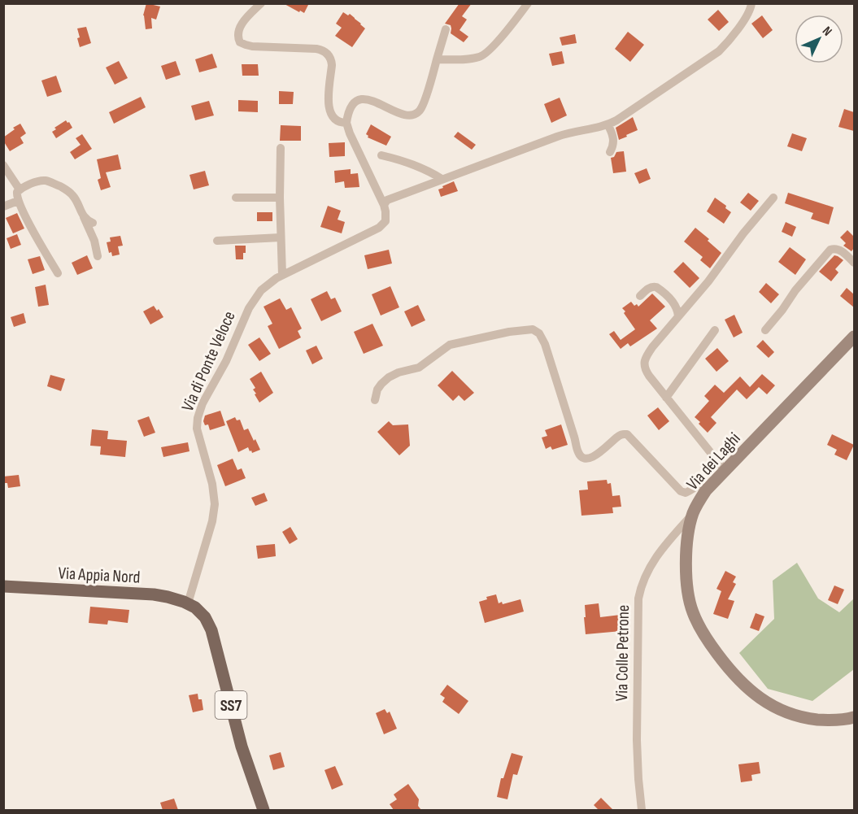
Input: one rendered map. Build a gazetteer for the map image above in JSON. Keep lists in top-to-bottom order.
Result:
{
  "streets": {
    "main road": ["Via dei Laghi", "Via Appia Nord", "SS7"],
    "street": ["Via di Ponte Veloce", "Via Colle Petrone"]
  },
  "crossings": [
    ["Via di Ponte Veloce", "Via Appia Nord"],
    ["Via di Ponte Veloce", "SS7"],
    ["Via dei Laghi", "Via Colle Petrone"],
    ["Via Appia Nord", "SS7"]
  ],
  "north": "top right"
}
